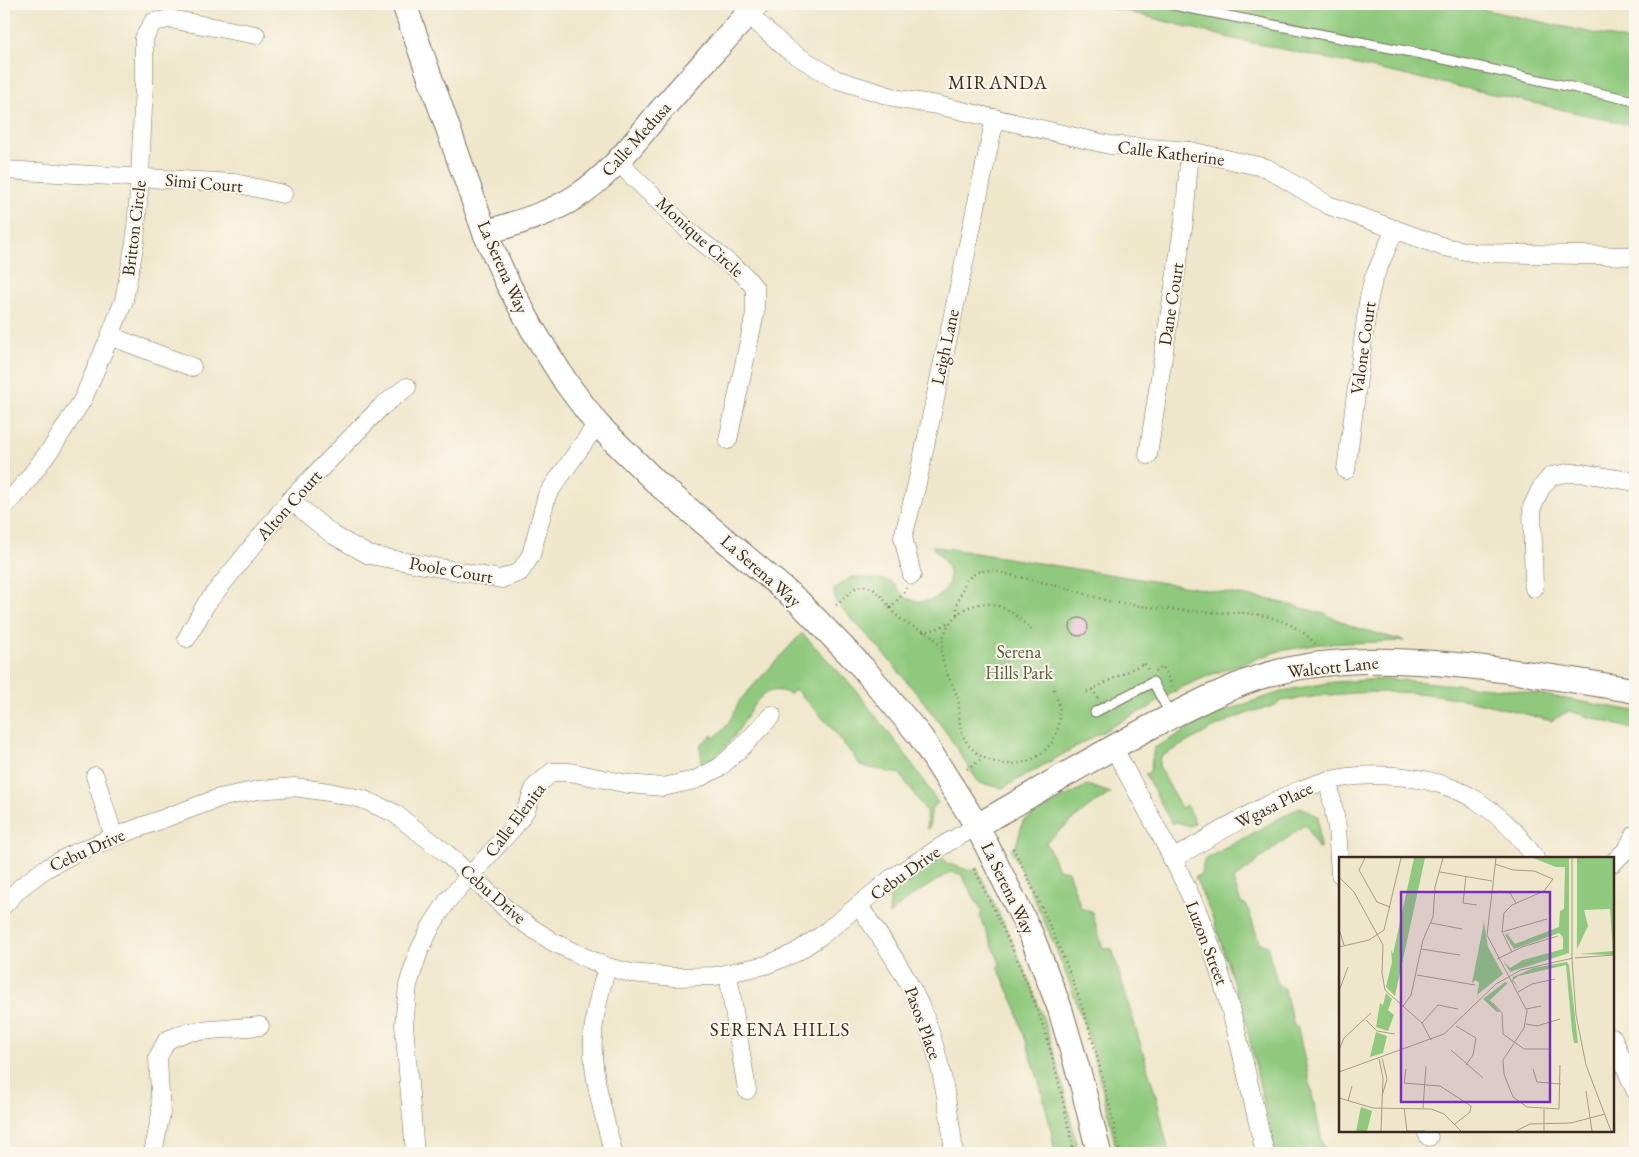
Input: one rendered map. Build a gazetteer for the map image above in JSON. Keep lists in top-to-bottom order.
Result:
{
  "streets": {
    "main road": ["Calle Medusa", "La Serena Way", "Walcott Lane"],
    "street": [
      "Calle Katherine",
      "Simi Court",
      "Britton Circle",
      "Monique Circle",
      "Dane Court",
      "Leigh Lane",
      "Valone Court",
      "Alton Court",
      "Poole Court",
      "Wgasa Place",
      "Calle Elenita",
      "Cebu Drive",
      "Luzon Street",
      "Pasos Place"
    ]
  },
  "crossings": [
    ["Calle Medusa", "Calle Katherine"],
    ["Calle Medusa", "Monique Circle"],
    ["Calle Medusa", "La Serena Way"],
    ["Calle Katherine", "Dane Court"],
    ["Calle Katherine", "Leigh Lane"],
    ["Calle Katherine", "Valone Court"],
    ["Simi Court", "Britton Circle"],
    ["La Serena Way", "Poole Court"],
    ["La Serena Way", "Walcott Lane"],
    ["La Serena Way", "Cebu Drive"],
    ["Alton Court", "Poole Court"],
    ["Walcott Lane", "Cebu Drive"],
    ["Walcott Lane", "Luzon Street"],
    ["Wgasa Place", "Luzon Street"],
    ["Calle Elenita", "Cebu Drive"],
    ["Cebu Drive", "Pasos Place"]
  ],
  "districts": ["MIRANDA", "SERENA HILLS"],
  "parks": ["Serena Hills Park"]
}
